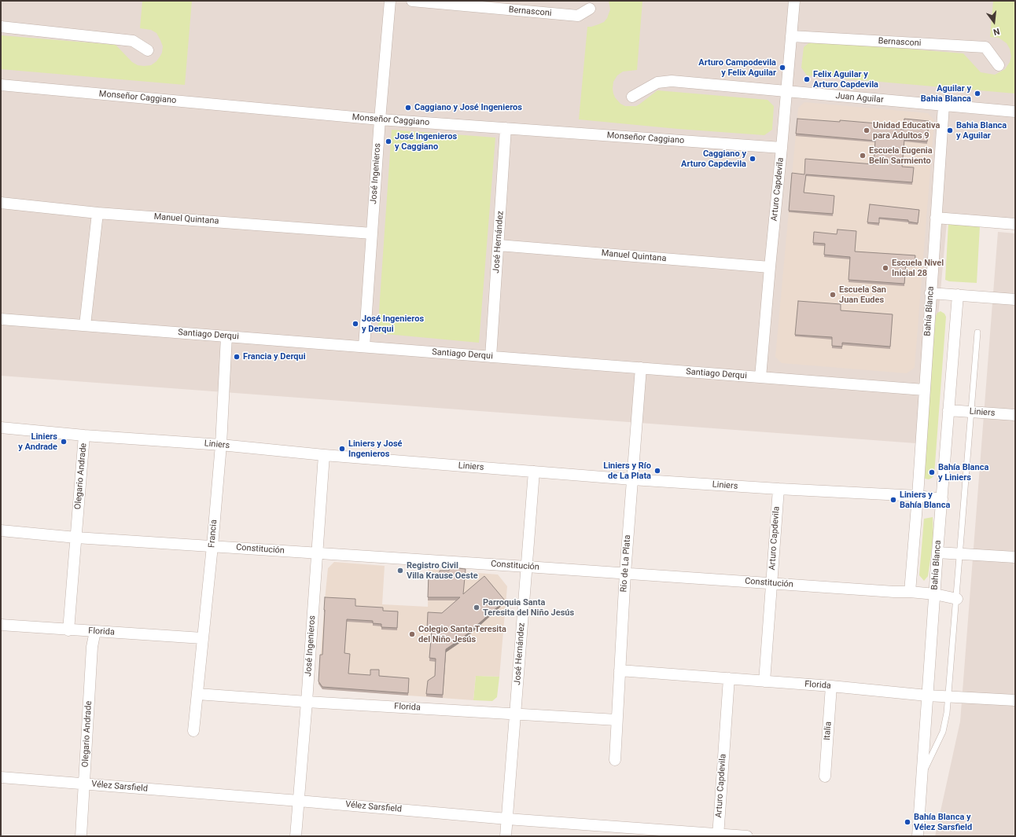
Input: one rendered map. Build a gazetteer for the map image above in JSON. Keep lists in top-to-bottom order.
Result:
{
  "streets": {
    "street": [
      "Bernasconi",
      "Monseñor Caggiano",
      "Juan Aguilar",
      "José Ingenieros",
      "Arturo Capdevila",
      "Manuel Quintana",
      "José Hernández",
      "Bahía Blanca",
      "Santiago Derqui",
      "Liniers",
      "Olegario Andrade",
      "Francia",
      "Constitución",
      "Río de La Plata",
      "Florida",
      "Italia",
      "Vélez Sarsfield"
    ]
  },
  "crossings": [
    ["Bernasconi", "Arturo Capdevila"],
    ["Monseñor Caggiano", "José Ingenieros"],
    ["Monseñor Caggiano", "Arturo Capdevila"],
    ["Monseñor Caggiano", "José Hernández"],
    ["Juan Aguilar", "Arturo Capdevila"],
    ["Juan Aguilar", "Bahía Blanca"],
    ["José Ingenieros", "Manuel Quintana"],
    ["José Ingenieros", "Santiago Derqui"],
    ["José Ingenieros", "Liniers"],
    ["José Ingenieros", "Constitución"],
    ["José Ingenieros", "Florida"],
    ["José Ingenieros", "Vélez Sarsfield"],
    ["Arturo Capdevila", "Manuel Quintana"],
    ["Arturo Capdevila", "Santiago Derqui"],
    ["Arturo Capdevila", "Liniers"],
    ["Arturo Capdevila", "Constitución"],
    ["Arturo Capdevila", "Florida"],
    ["Arturo Capdevila", "Vélez Sarsfield"],
    ["Manuel Quintana", "José Hernández"],
    ["José Hernández", "Santiago Derqui"],
    ["José Hernández", "Liniers"],
    ["José Hernández", "Constitución"],
    ["José Hernández", "Florida"],
    ["José Hernández", "Vélez Sarsfield"],
    ["Bahía Blanca", "Santiago Derqui"],
    ["Bahía Blanca", "Liniers"],
    ["Bahía Blanca", "Constitución"],
    ["Bahía Blanca", "Florida"],
    ["Santiago Derqui", "Francia"],
    ["Santiago Derqui", "Río de La Plata"],
    ["Liniers", "Olegario Andrade"],
    ["Liniers", "Francia"],
    ["Liniers", "Río de La Plata"],
    ["Olegario Andrade", "Constitución"],
    ["Olegario Andrade", "Florida"],
    ["Olegario Andrade", "Vélez Sarsfield"],
    ["Francia", "Constitución"],
    ["Francia", "Florida"],
    ["Constitución", "Río de La Plata"],
    ["Río de La Plata", "Florida"],
    ["Florida", "Italia"]
  ],
  "places": [
    "Arturo Campodevila y Felix Aguilar",
    "Felix Aguilar y Arturo Capdevila",
    "Aguilar y Bahia Blanca",
    "Caggiano y José Ingenieros",
    "Unidad Educativa para Adultos 9",
    "Bahia Blanca y Aguilar",
    "José Ingenieros y Caggiano",
    "Escuela Eugenia Belín Sarmiento",
    "Caggiano y Arturo Capdevila",
    "Escuela Nivel Inicial 28",
    "Escuela San Juan Eudes",
    "José Ingenieros y Derqui",
    "Francia y Derqui",
    "Liniers y Andrade",
    "Liniers y José Ingenieros",
    "Liniers y Río de La Plata",
    "Bahía Blanca y Liniers",
    "Liniers y Bahía Blanca",
    "Registro Civil Villa Krause Oeste",
    "Parroquia Santa Teresita del Niño Jesús",
    "Colegio Santa Teresita del Niño Jesús",
    "Bahía Blanca y Vélez Sarsfield"
  ],
  "north": "bottom"
}
